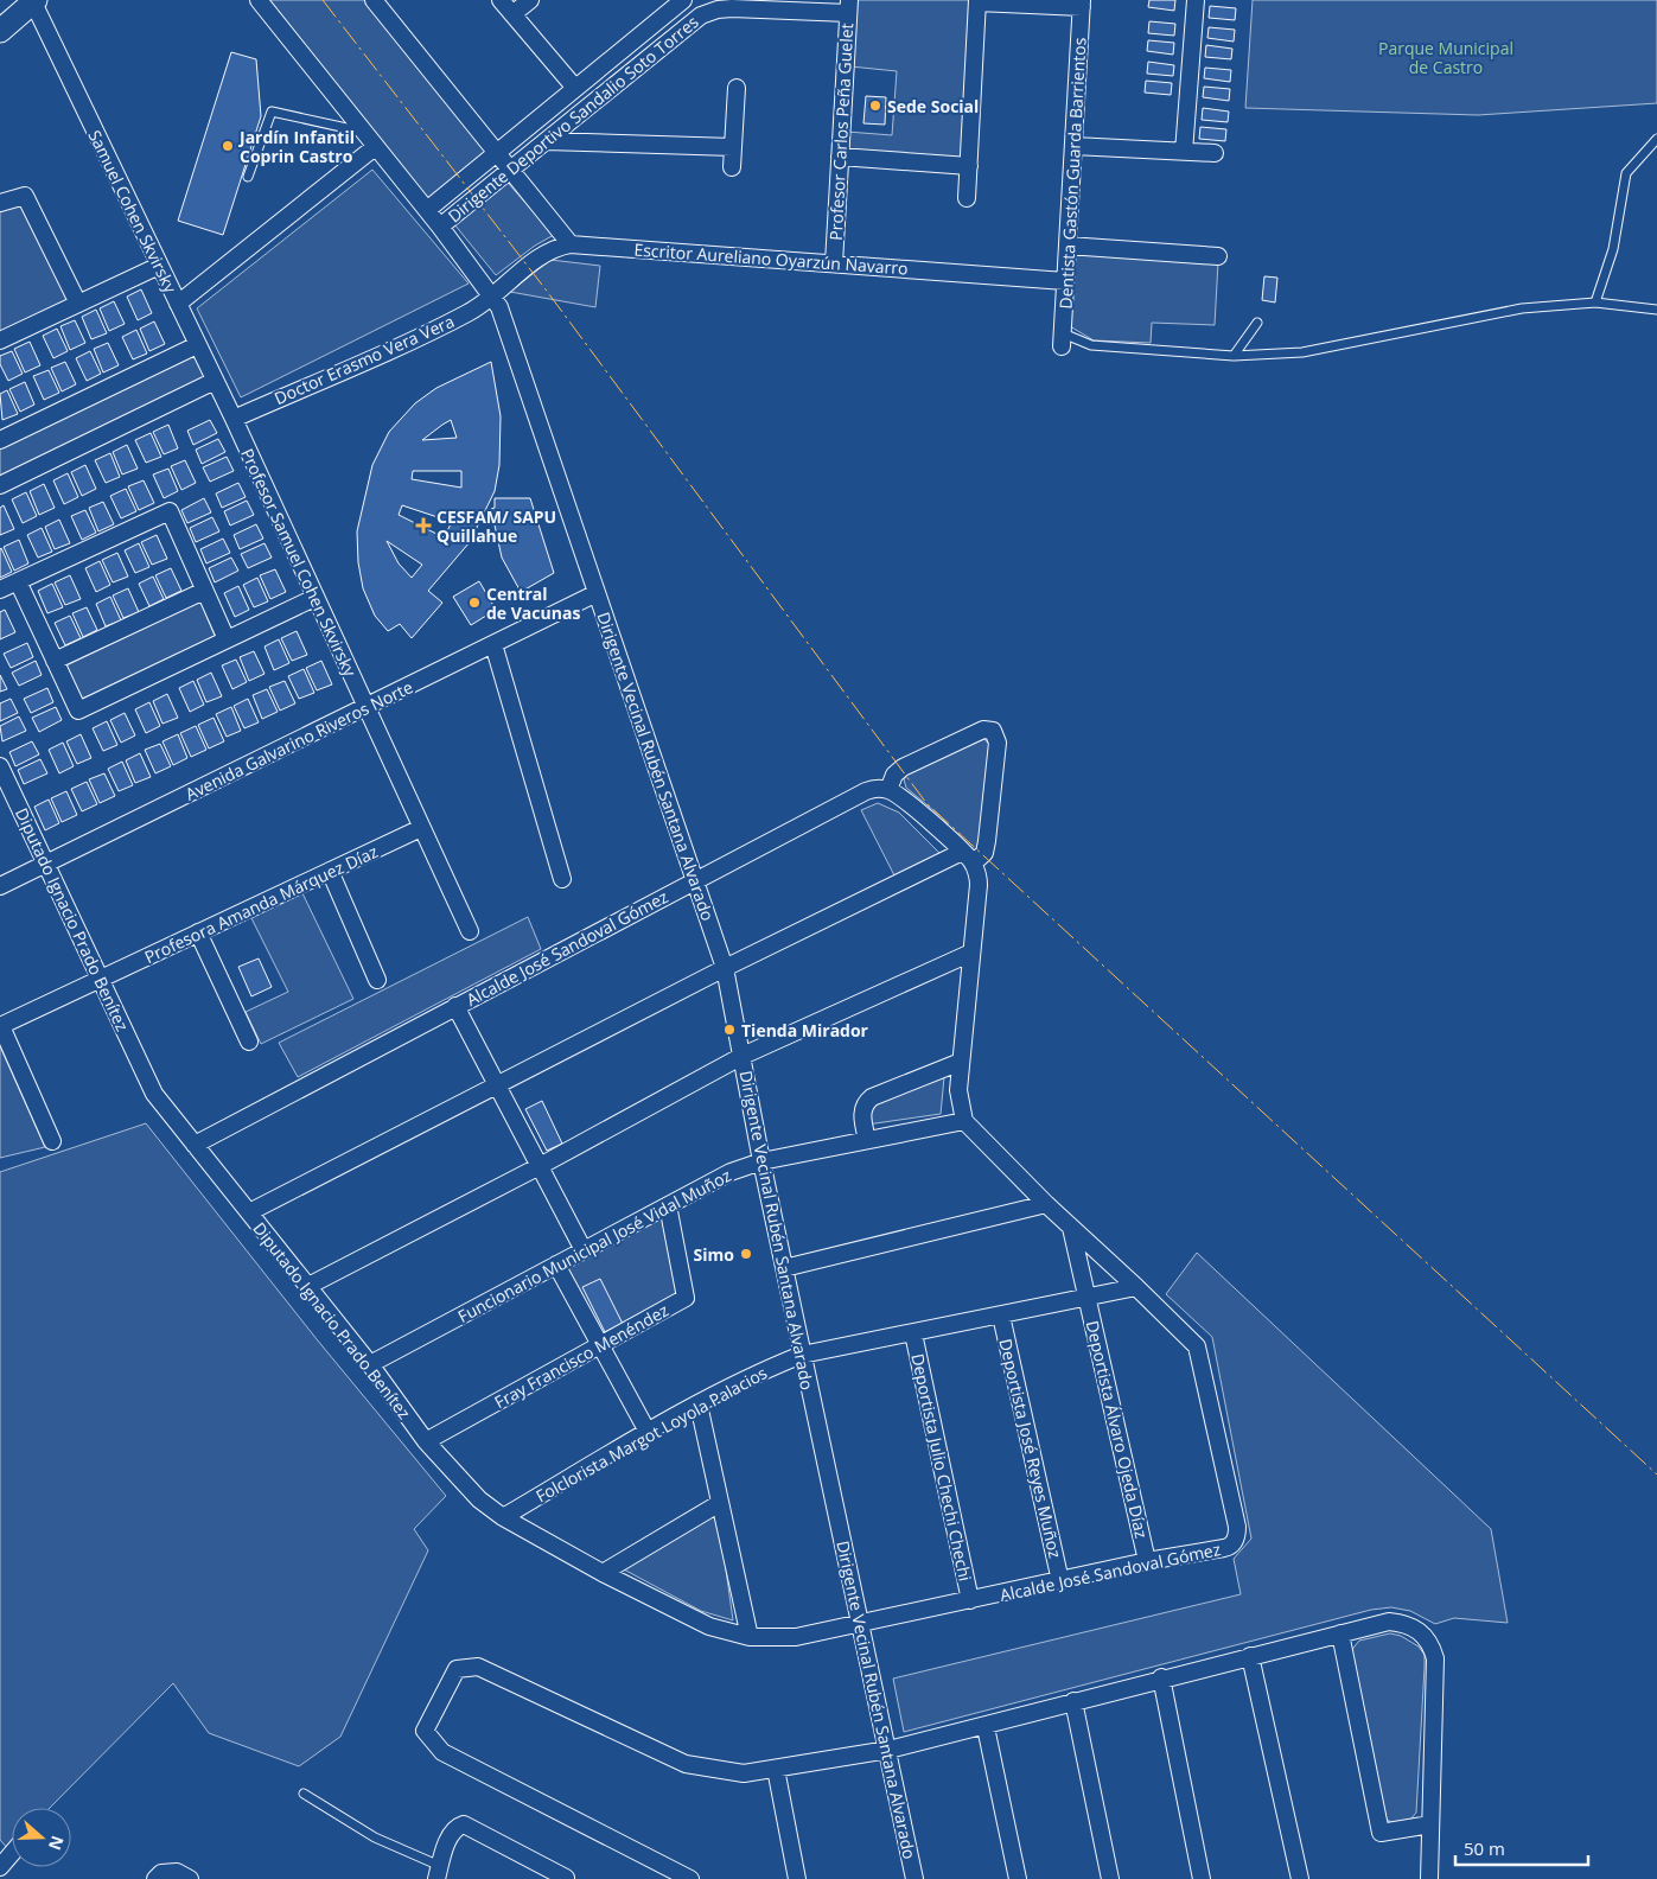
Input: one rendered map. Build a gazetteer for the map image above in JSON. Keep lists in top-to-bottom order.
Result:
{
  "streets": {
    "street": [
      "Dirigente Deportivo Sandalio Soto Torres",
      "Profesor Carlos Peña Guelet",
      "Dentista Gastón Guarda Barrientos",
      "Samuel Cohen Skvirsky",
      "Escritor Aureliano Oyarzún Navarro",
      "Doctor Erasmo Vera Vera",
      "Profesor Samuel Cohen Skvirsky",
      "Avenida Galvarino Riveros Norte",
      "Dirigente Vecinal Rubén Santana Alvarado",
      "Profesora Amanda Márquez Díaz",
      "Diputado Ignacio Prado Benítez",
      "Alcalde José Sandoval Gómez",
      "Funcionario Municipal José Vidal Muñoz",
      "Fray Francisco Menéndez",
      "Deportista Álvaro Ojeda Díaz",
      "Folclorista Margot Loyola Palacios",
      "Deportista José Reyes Muñoz",
      "Deportista Julio Chechi Chechi"
    ]
  },
  "crossings": [
    ["Dirigente Deportivo Sandalio Soto Torres", "Profesor Carlos Peña Guelet"],
    ["Dirigente Deportivo Sandalio Soto Torres", "Dirigente Vecinal Rubén Santana Alvarado"],
    ["Profesor Carlos Peña Guelet", "Escritor Aureliano Oyarzún Navarro"],
    ["Dentista Gastón Guarda Barrientos", "Escritor Aureliano Oyarzún Navarro"],
    ["Samuel Cohen Skvirsky", "Doctor Erasmo Vera Vera"],
    ["Samuel Cohen Skvirsky", "Profesor Samuel Cohen Skvirsky"],
    ["Escritor Aureliano Oyarzún Navarro", "Doctor Erasmo Vera Vera"],
    ["Escritor Aureliano Oyarzún Navarro", "Dirigente Vecinal Rubén Santana Alvarado"],
    ["Doctor Erasmo Vera Vera", "Profesor Samuel Cohen Skvirsky"],
    ["Doctor Erasmo Vera Vera", "Dirigente Vecinal Rubén Santana Alvarado"],
    ["Profesor Samuel Cohen Skvirsky", "Avenida Galvarino Riveros Norte"],
    ["Profesor Samuel Cohen Skvirsky", "Profesora Amanda Márquez Díaz"],
    ["Avenida Galvarino Riveros Norte", "Dirigente Vecinal Rubén Santana Alvarado"],
    ["Avenida Galvarino Riveros Norte", "Diputado Ignacio Prado Benítez"],
    ["Dirigente Vecinal Rubén Santana Alvarado", "Diputado Ignacio Prado Benítez"],
    ["Dirigente Vecinal Rubén Santana Alvarado", "Alcalde José Sandoval Gómez"],
    ["Dirigente Vecinal Rubén Santana Alvarado", "Funcionario Municipal José Vidal Muñoz"],
    ["Dirigente Vecinal Rubén Santana Alvarado", "Folclorista Margot Loyola Palacios"],
    ["Profesora Amanda Márquez Díaz", "Diputado Ignacio Prado Benítez"],
    ["Diputado Ignacio Prado Benítez", "Alcalde José Sandoval Gómez"],
    ["Diputado Ignacio Prado Benítez", "Funcionario Municipal José Vidal Muñoz"],
    ["Diputado Ignacio Prado Benítez", "Fray Francisco Menéndez"],
    ["Diputado Ignacio Prado Benítez", "Folclorista Margot Loyola Palacios"],
    ["Alcalde José Sandoval Gómez", "Funcionario Municipal José Vidal Muñoz"],
    ["Alcalde José Sandoval Gómez", "Deportista Álvaro Ojeda Díaz"],
    ["Alcalde José Sandoval Gómez", "Folclorista Margot Loyola Palacios"],
    ["Alcalde José Sandoval Gómez", "Deportista José Reyes Muñoz"],
    ["Alcalde José Sandoval Gómez", "Deportista Julio Chechi Chechi"],
    ["Funcionario Municipal José Vidal Muñoz", "Fray Francisco Menéndez"],
    ["Deportista Álvaro Ojeda Díaz", "Folclorista Margot Loyola Palacios"],
    ["Folclorista Margot Loyola Palacios", "Deportista José Reyes Muñoz"],
    ["Folclorista Margot Loyola Palacios", "Deportista Julio Chechi Chechi"]
  ],
  "parks": ["Parque Municipal de Castro"],
  "places": {
    "other": [
      "Sede Social",
      "Jardín Infantil Coprin Castro",
      "Central de Vacunas",
      "Tienda Mirador",
      "Simo"
    ],
    "health": ["CESFAM/ SAPU Quillahue"]
  },
  "scale_bar": "50 m",
  "north": "right"
}
